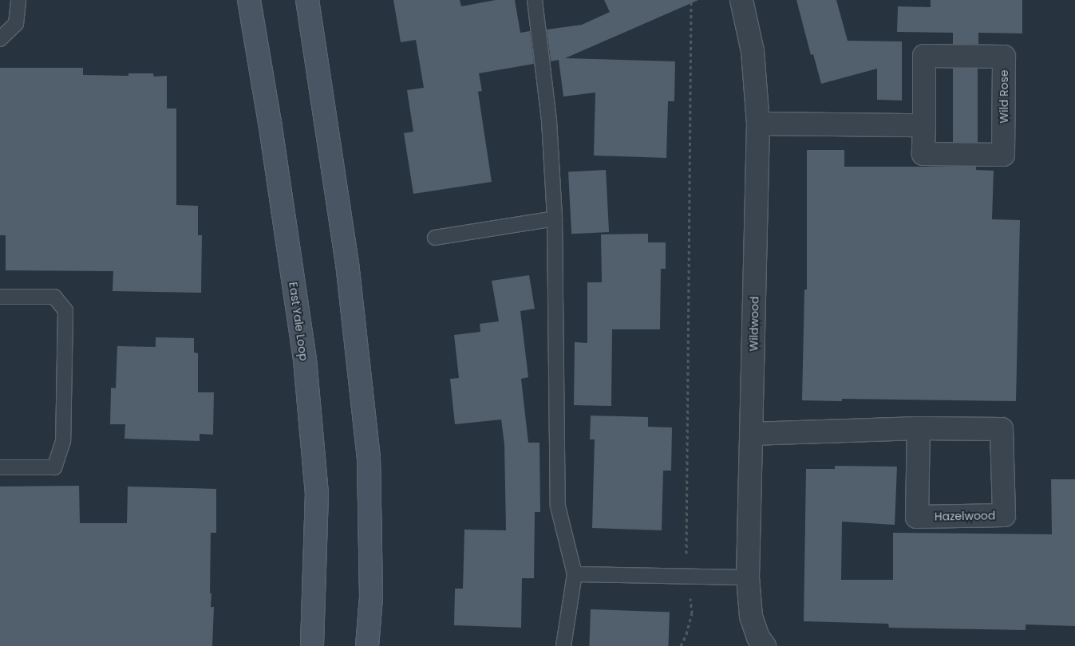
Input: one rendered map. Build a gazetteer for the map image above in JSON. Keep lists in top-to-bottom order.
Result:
{
  "streets": {
    "main road": ["East Yale Loop"],
    "street": ["Wild Rose", "Wildwood", "Hazelwood"]
  },
  "crossings": [
    ["Wildwood", "Hazelwood"]
  ]
}
